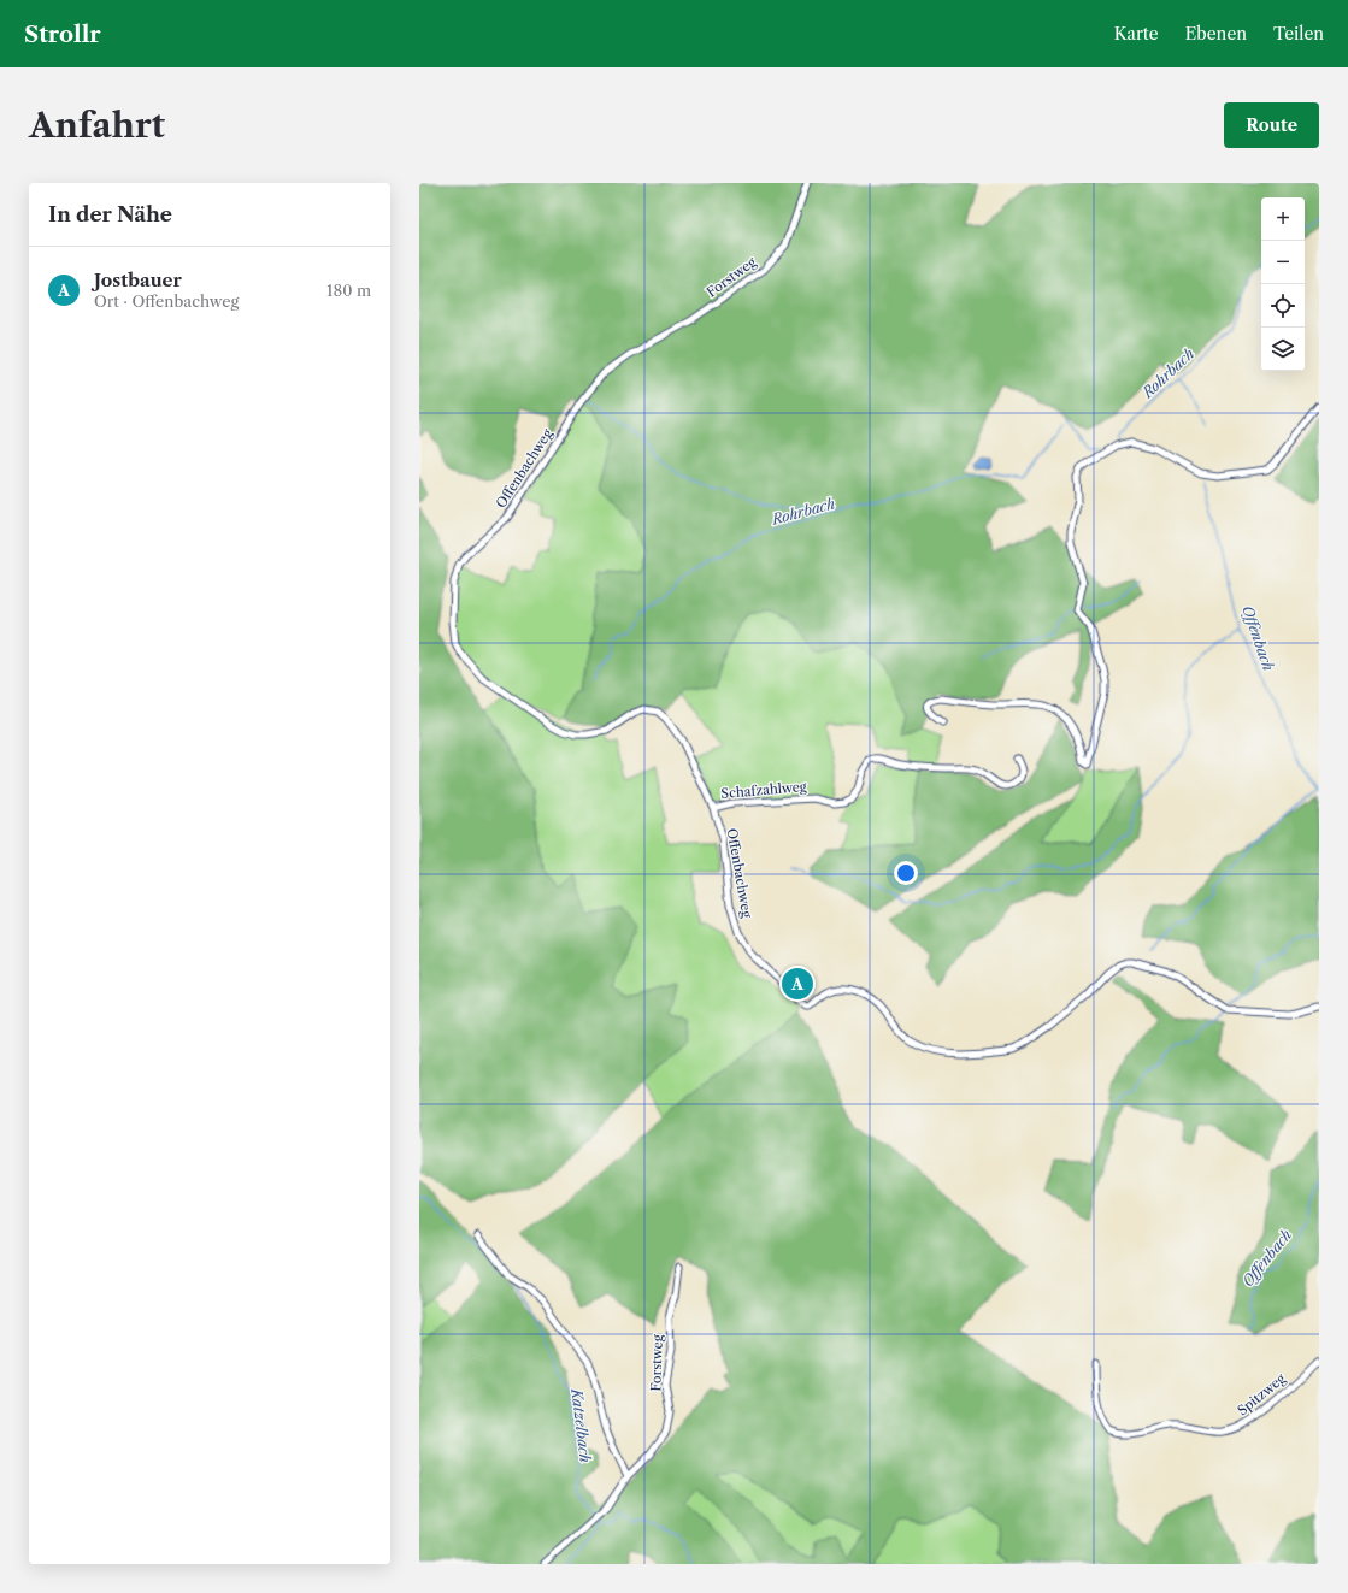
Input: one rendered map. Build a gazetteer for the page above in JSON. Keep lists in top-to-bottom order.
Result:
{
  "streets": {
    "street": [
      "Forstweg",
      "Offenbachweg",
      "Schafzahlweg",
      "Spitzweg"
    ]
  },
  "crossings": [
    ["Forstweg", "Offenbachweg"],
    ["Offenbachweg", "Schafzahlweg"]
  ],
  "water": ["Rohrbach", "Offenbach", "Katzelbach"],
  "page": {
    "header": "Strollr",
    "nav": ["Karte", "Ebenen", "Teilen"],
    "buttons": "Route",
    "title": "Anfahrt",
    "heading": "In der Nähe",
    "map_buttons": ["+", "−"],
    "list": [
      {
        "mark": "A",
        "name": "Jostbauer",
        "note": "Ort · Offenbachweg",
        "value": "180 m"
      }
    ],
    "pins": "A"
  }
}
